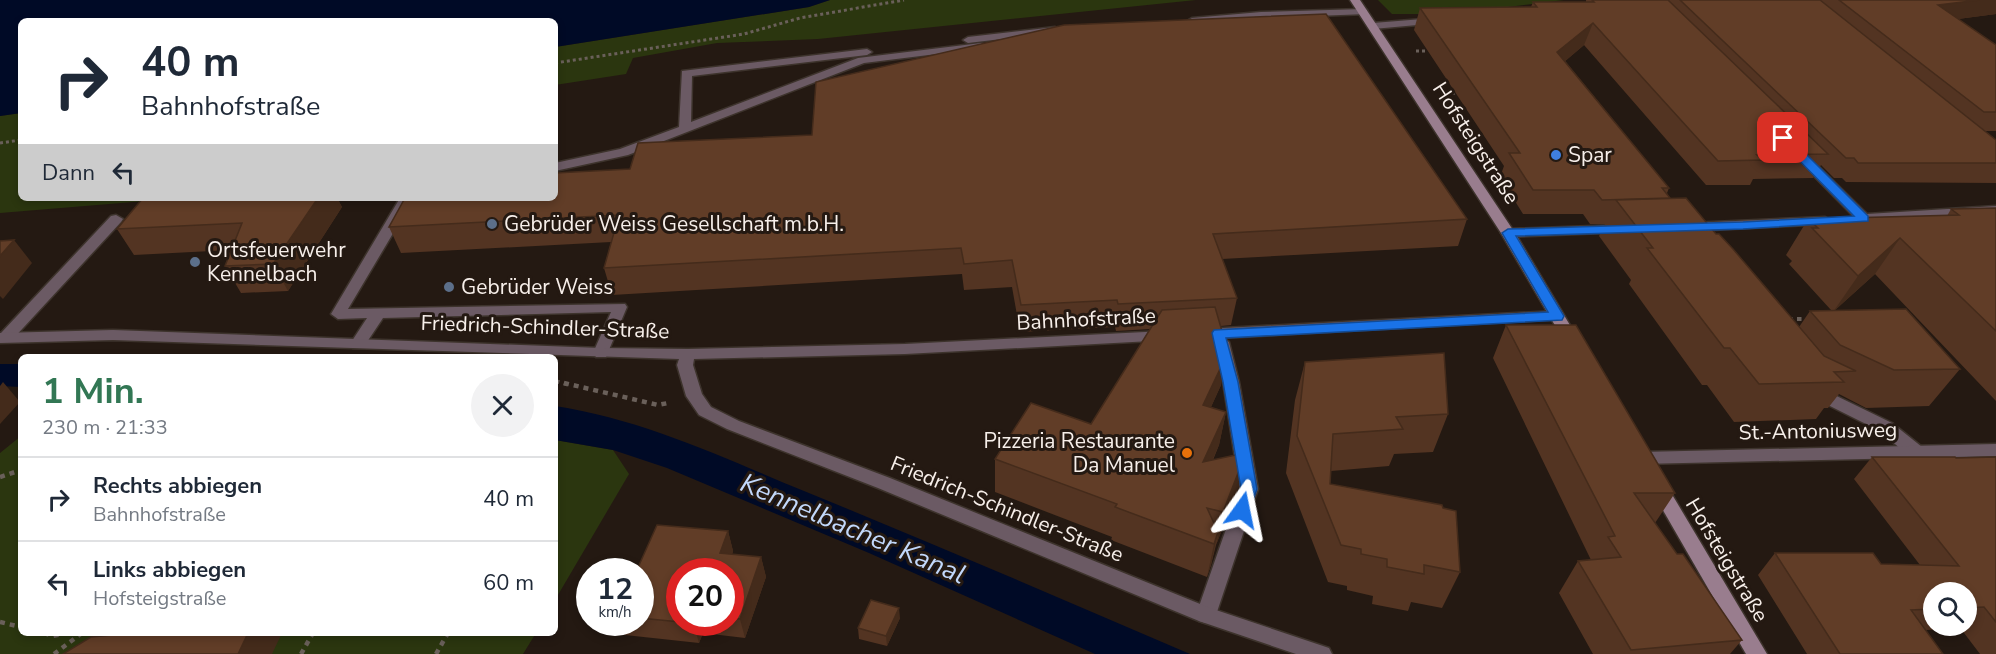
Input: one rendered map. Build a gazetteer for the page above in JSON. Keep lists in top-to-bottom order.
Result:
{
  "streets": {
    "main road": ["Hofsteigstraße"],
    "street": ["Bahnhofstraße", "Friedrich-Schindler-Straße", "St.-Antoniusweg"]
  },
  "crossings": [
    ["Hofsteigstraße", "Bahnhofstraße"],
    ["Hofsteigstraße", "St.-Antoniusweg"],
    ["Bahnhofstraße", "Friedrich-Schindler-Straße"]
  ],
  "water": ["Kennelbacher Kanal"],
  "places": [
    "Spar",
    "Gebrüder Weiss Gesellschaft m.b.H.",
    "Ortsfeuerwehr Kennelbach",
    "Gebrüder Weiss",
    "Pizzeria Restaurante Da Manuel"
  ],
  "page": {
    "turn": ["40 m", "Bahnhofstraße"],
    "then": "Dann",
    "heading": ["1 Min.", "230 m · 21:33"],
    "list": [
      {
        "name": "Rechts abbiegen",
        "note": "Bahnhofstraße",
        "value": "40 m"
      },
      {
        "name": "Links abbiegen",
        "note": "Hofsteigstraße",
        "value": "60 m"
      }
    ],
    "speed": "12 km/h",
    "limit": "20"
  }
}
